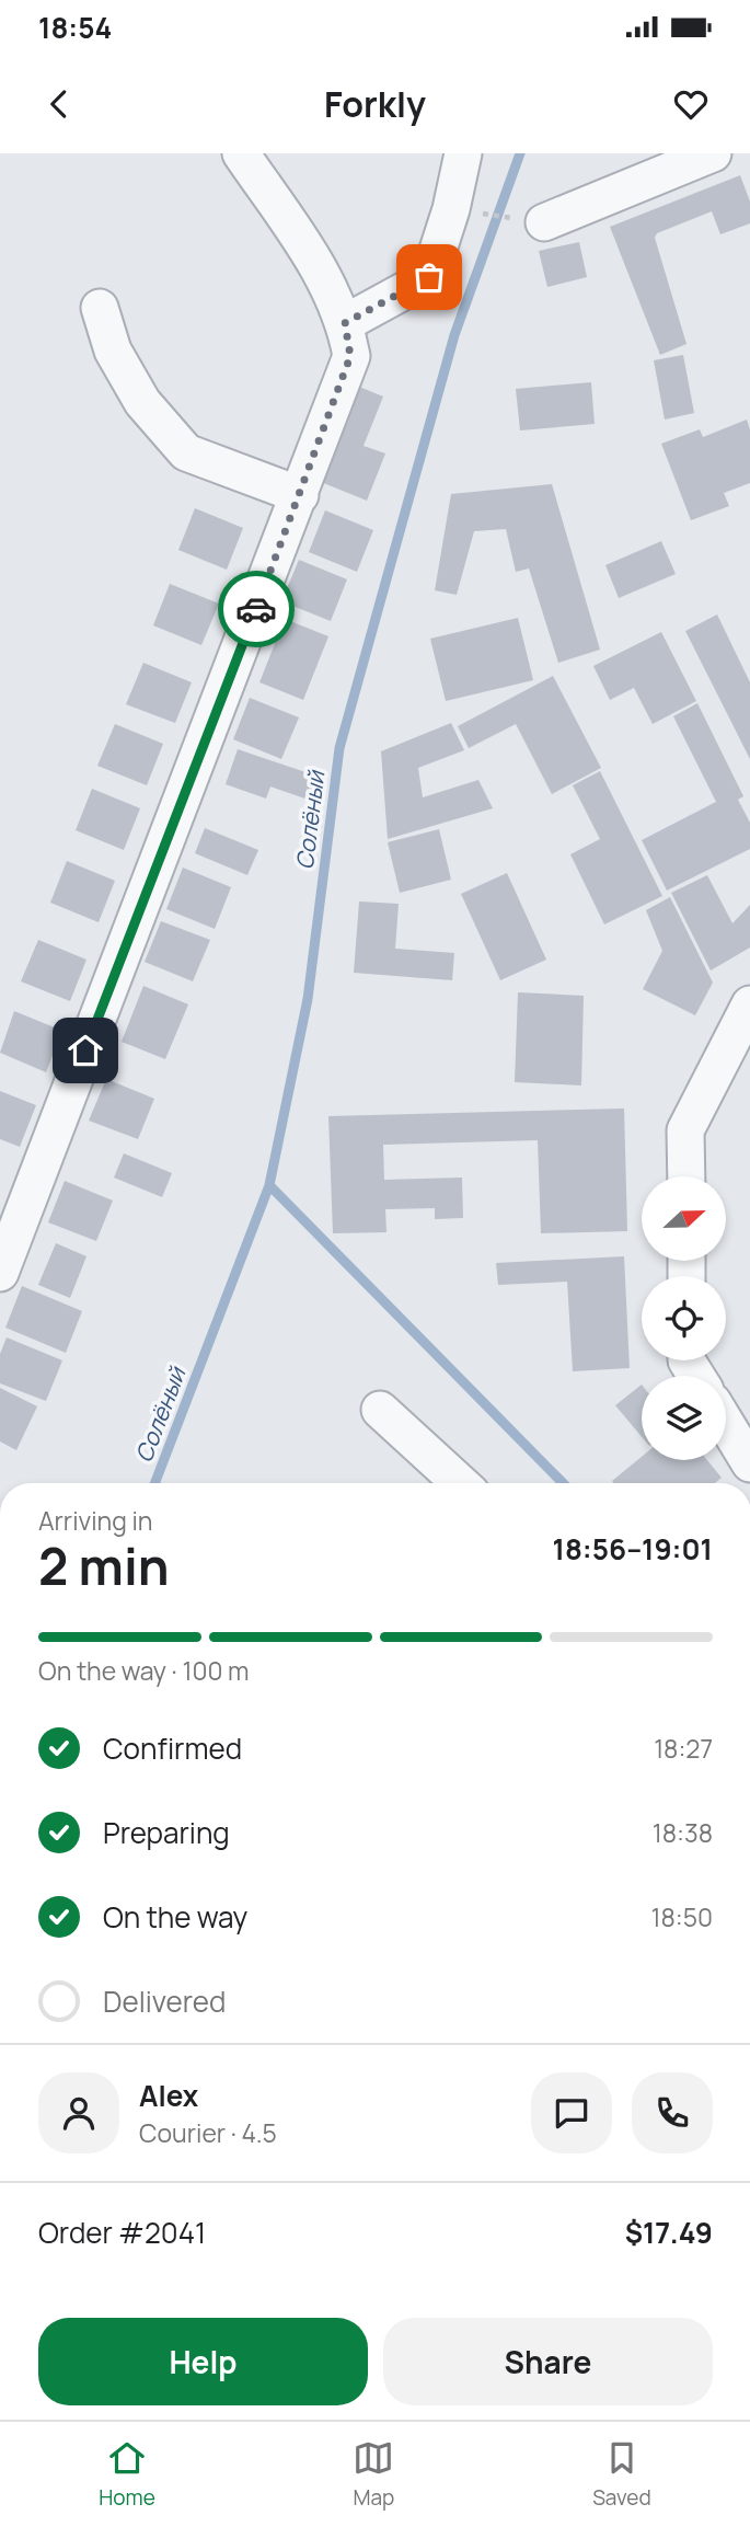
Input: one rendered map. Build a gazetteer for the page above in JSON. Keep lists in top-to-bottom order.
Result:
{
  "water": ["Солёный"],
  "north": "right",
  "page": {
    "status": "18:54",
    "header": "Forkly",
    "heading": ["2 min", "Arriving in", "18:56–19:01"],
    "panel": [
      "Alex",
      "Courier · 4.5",
      "Order #2041",
      "$17.49"
    ],
    "bar": "On the way · 100 m",
    "list": [
      ["Confirmed", "18:27"],
      ["Preparing", "18:38"],
      ["On the way", "18:50"],
      "Delivered"
    ],
    "buttons": ["Help", "Share"],
    "tabs": ["Home", "Map", "Saved"]
  }
}
